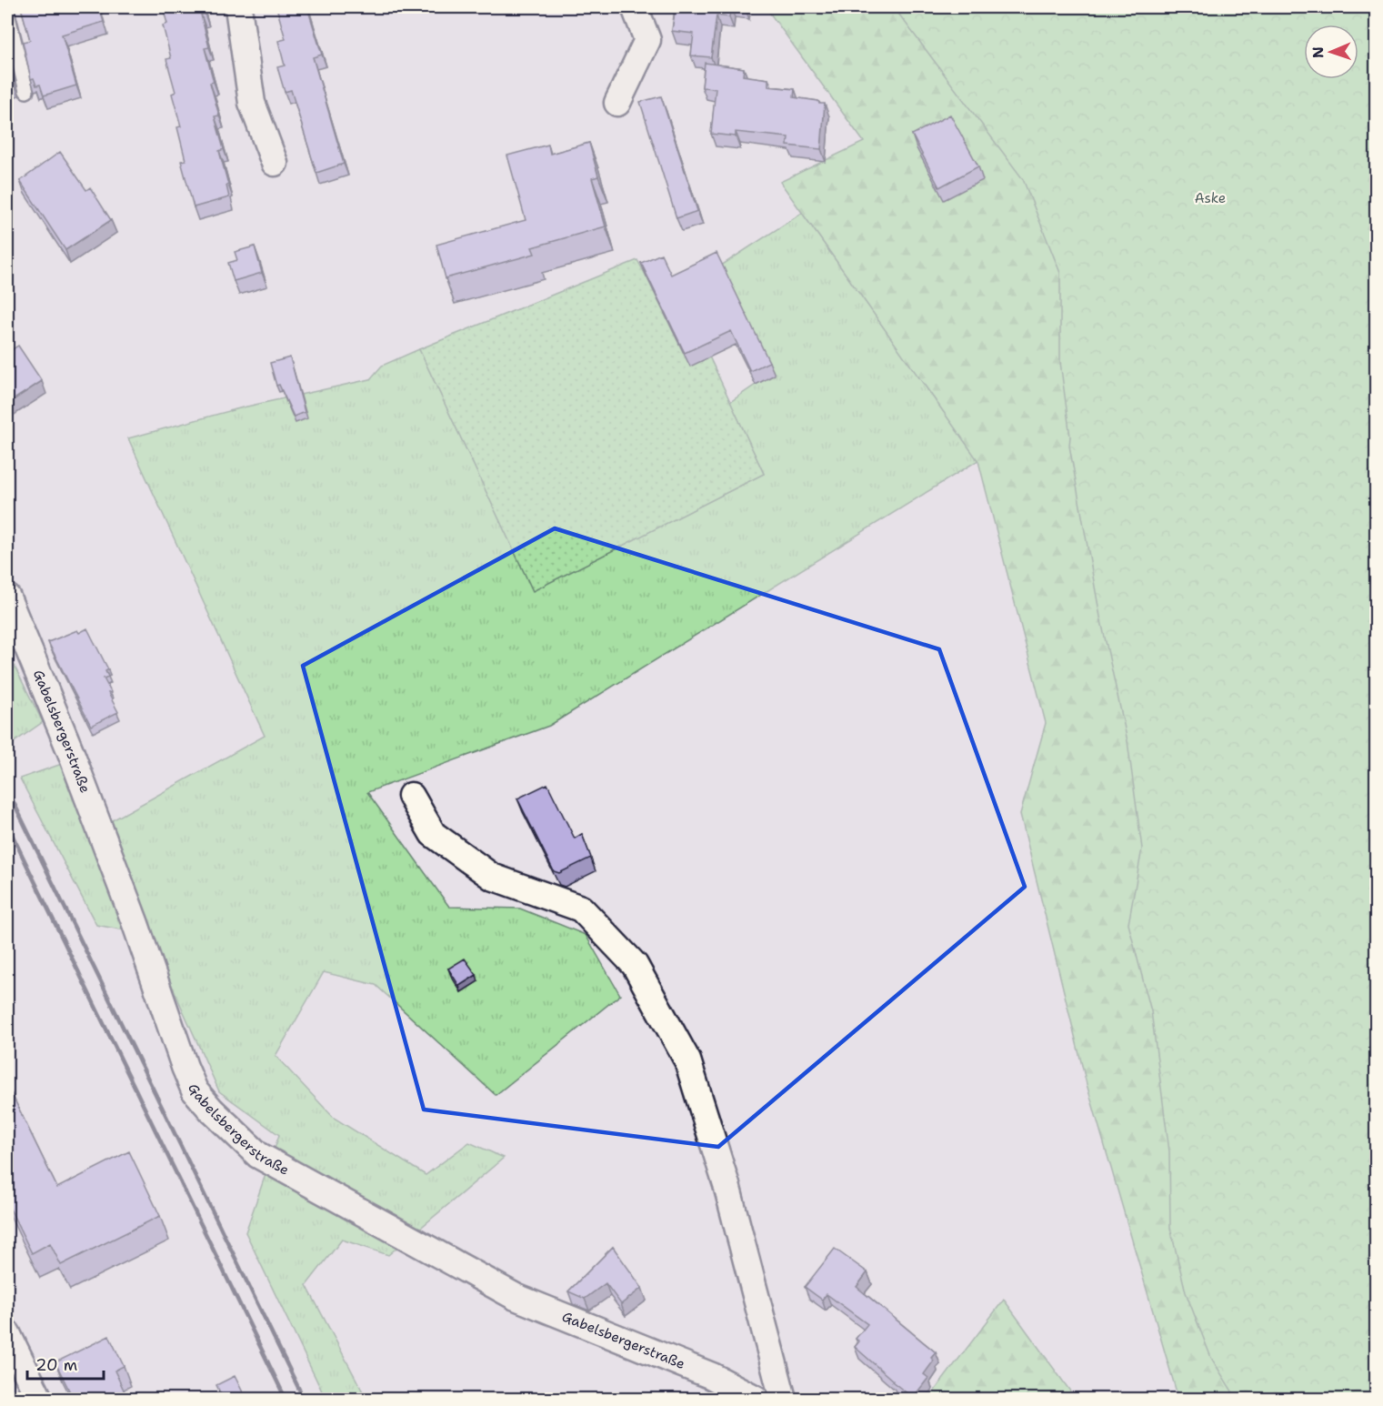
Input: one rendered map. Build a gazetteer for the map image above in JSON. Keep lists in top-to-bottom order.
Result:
{
  "streets": {
    "street": ["Gabelsbergerstraße"]
  },
  "parks": ["Aske"],
  "scale_bar": "20 m",
  "north": "left"
}
